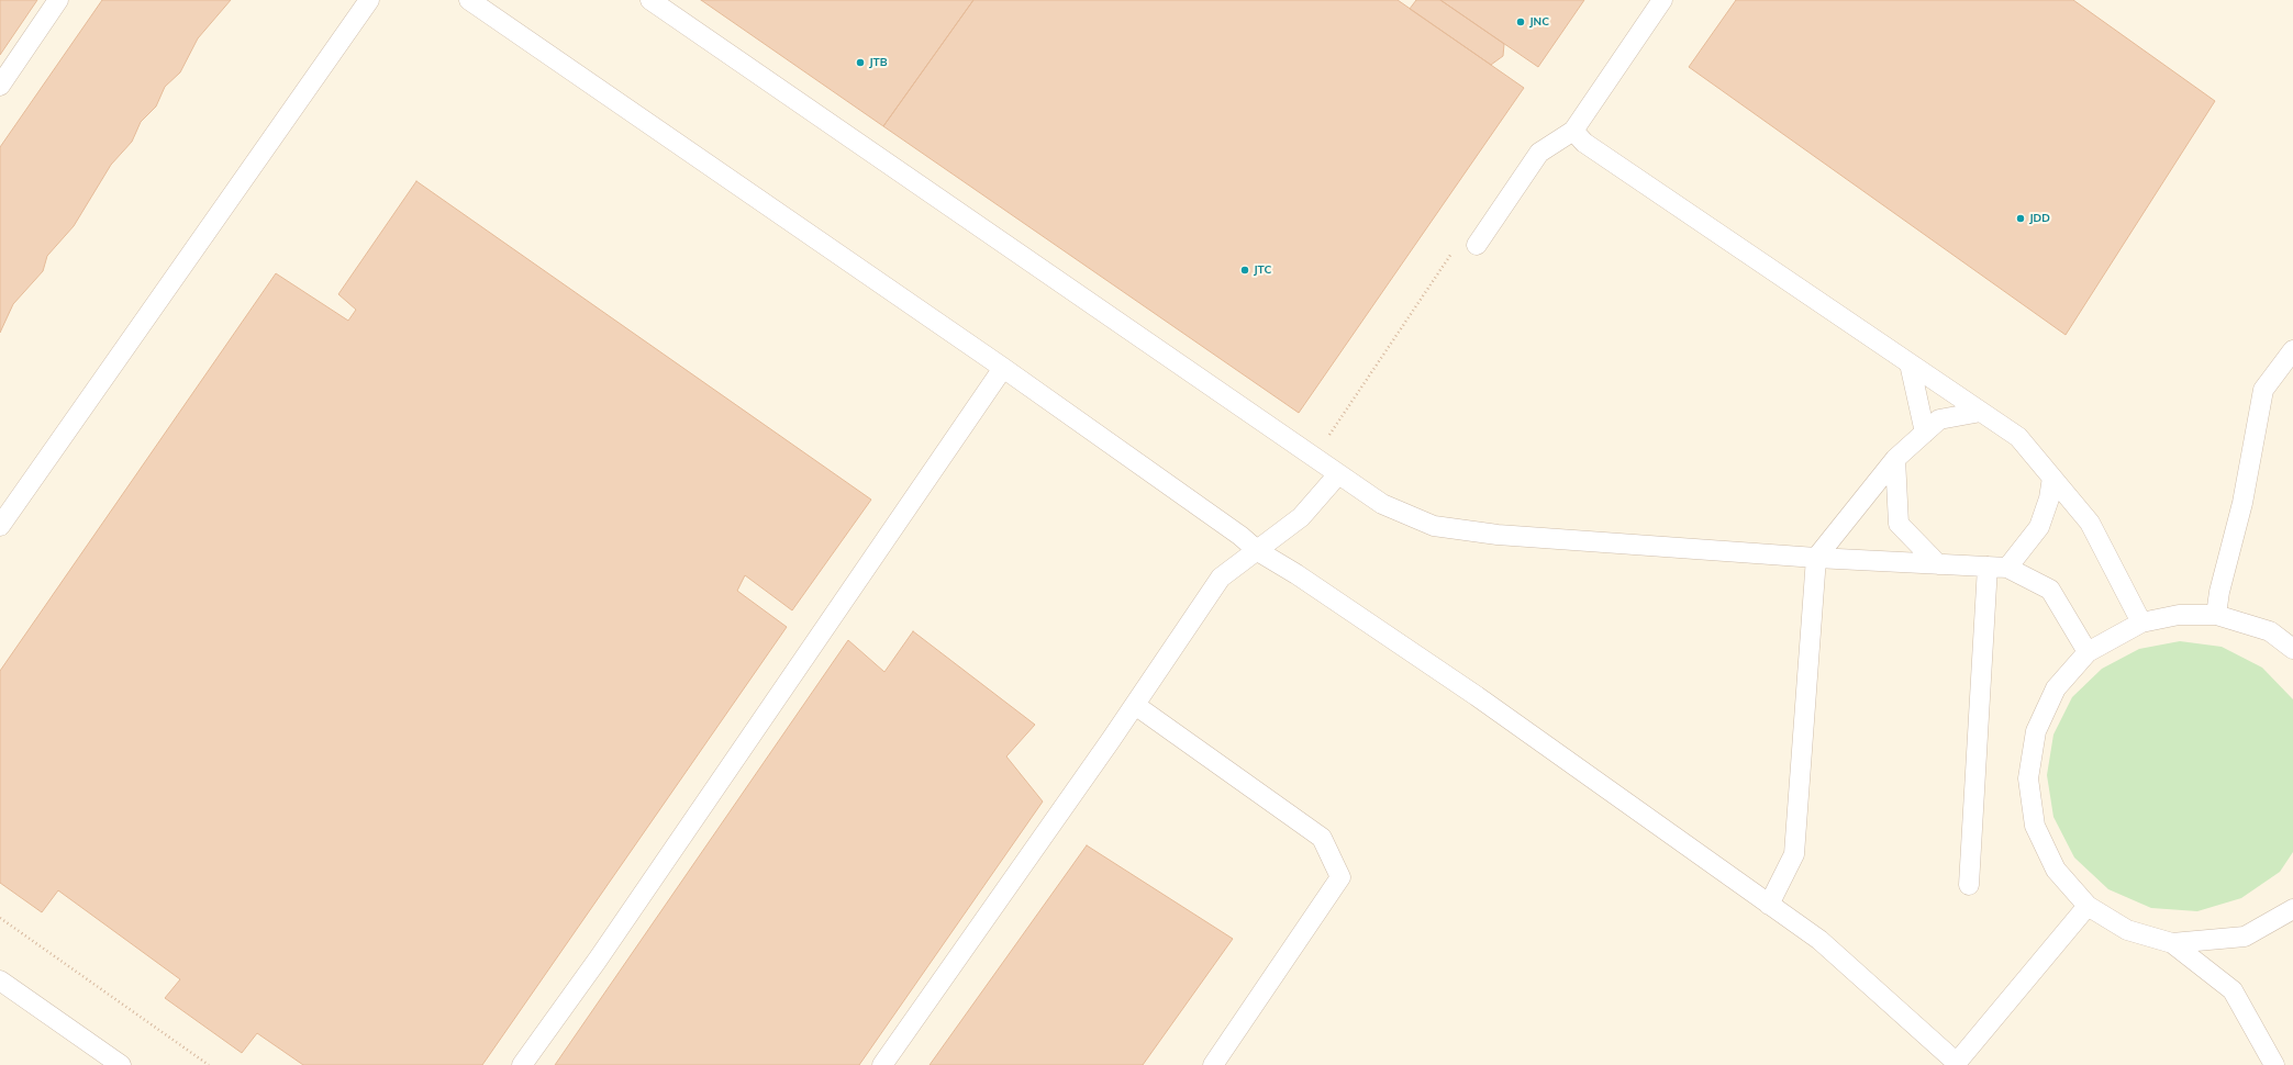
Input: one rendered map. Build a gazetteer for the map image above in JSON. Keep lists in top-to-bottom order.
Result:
{
  "places": [
    "JNC",
    "JTB",
    "JDD",
    "JTC"
  ]
}
